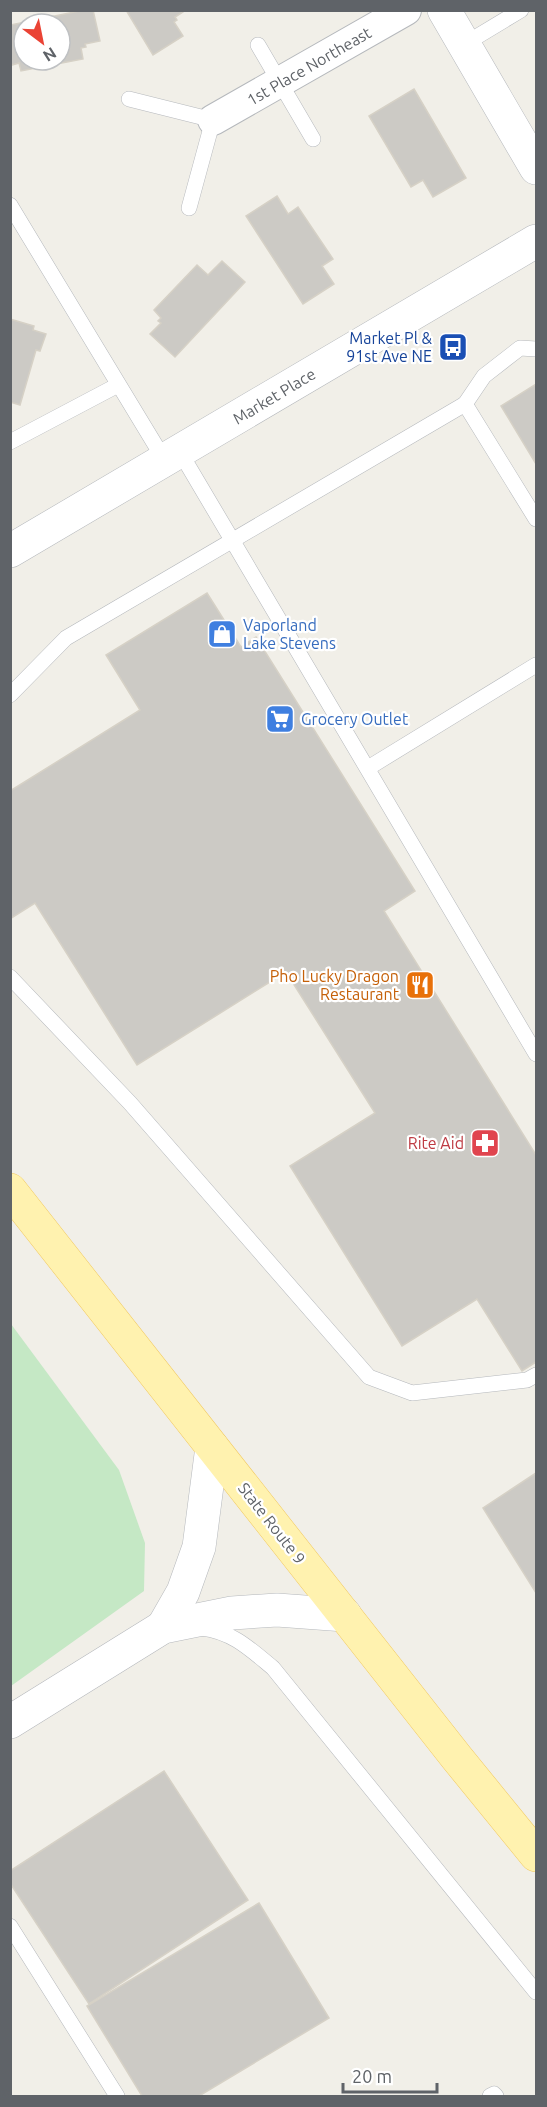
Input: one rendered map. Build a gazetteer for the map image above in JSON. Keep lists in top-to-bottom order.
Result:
{
  "streets": {
    "main road": ["State Route 9"],
    "street": ["1st Place Northeast", "Market Place"]
  },
  "places": {
    "bus stop": ["Market Pl & 91st Ave NE"],
    "shop": ["Vaporland Lake Stevens"],
    "supermarket": ["Grocery Outlet"],
    "restaurant": ["Pho Lucky Dragon Restaurant"],
    "pharmacy": ["Rite Aid"]
  },
  "scale_bar": "20 m",
  "north": "bottom right"
}
